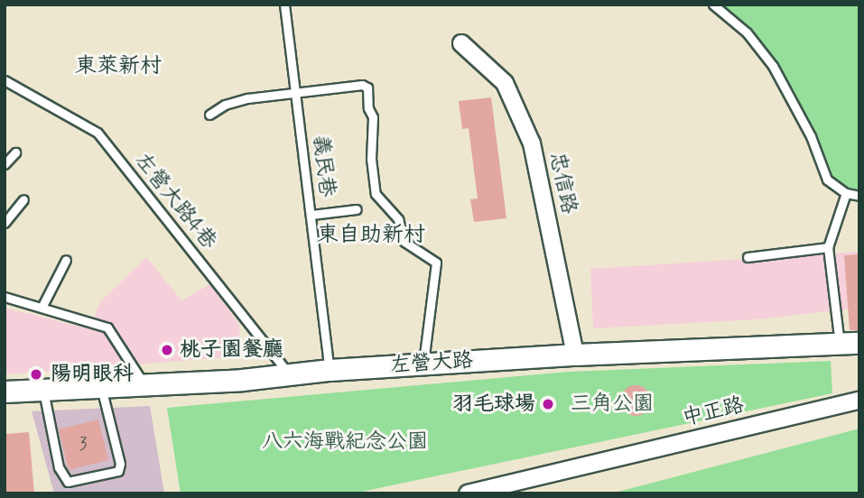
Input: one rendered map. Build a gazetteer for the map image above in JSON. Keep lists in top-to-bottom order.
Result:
{
  "streets": {
    "street": ["忠信路", "左營大路", "中正路"],
    "lane": ["義民巷", "左營大路4巷"]
  },
  "crossings": [
    ["義民巷", "左營大路"],
    ["忠信路", "左營大路"],
    ["左營大路4巷", "左營大路"]
  ],
  "districts": ["東萊新村", "東自助新村"],
  "parks": ["三角公園", "八六海戰紀念公園"],
  "places": ["桃子園餐廳", "陽明眼科", "羽毛球場"],
  "house_numbers": ["3"]
}
